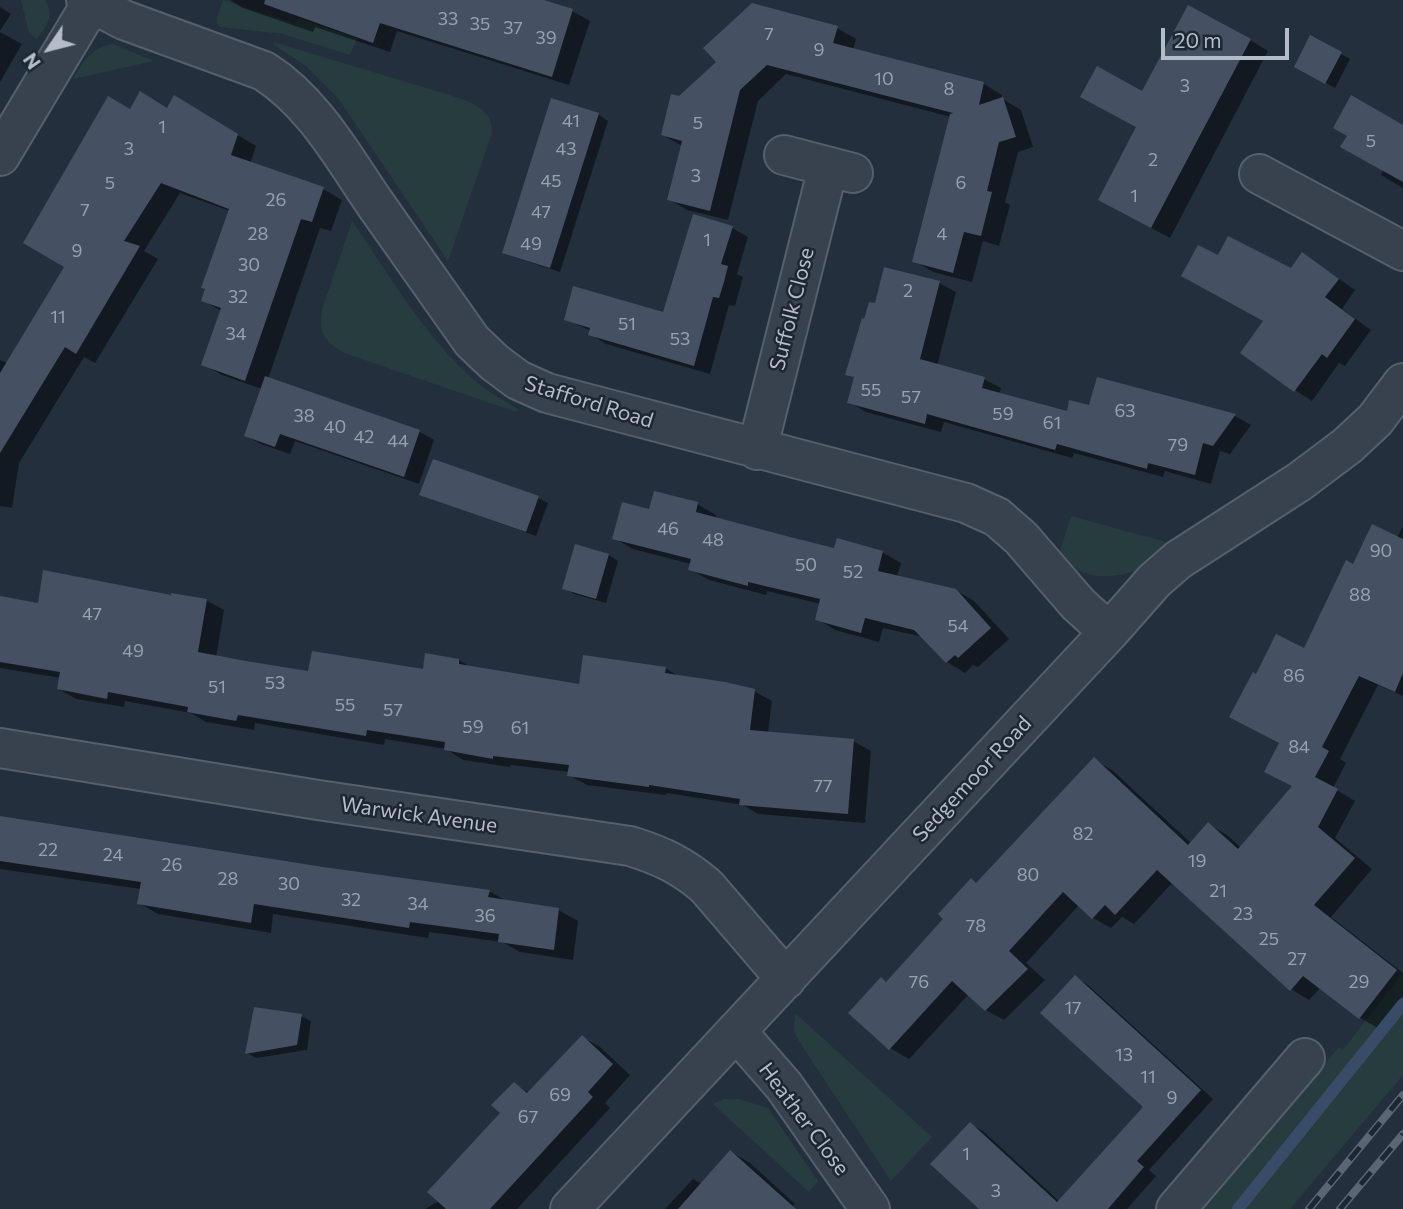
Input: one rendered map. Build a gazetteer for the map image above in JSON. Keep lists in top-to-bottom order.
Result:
{
  "streets": {
    "street": [
      "Suffolk Close",
      "Stafford Road",
      "Sedgemoor Road",
      "Warwick Avenue",
      "Heather Close"
    ]
  },
  "crossings": [
    ["Suffolk Close", "Stafford Road"],
    ["Stafford Road", "Sedgemoor Road"],
    ["Sedgemoor Road", "Warwick Avenue"],
    ["Sedgemoor Road", "Heather Close"]
  ],
  "house_numbers": [
    "33",
    "35",
    "37",
    "7",
    "39",
    "9",
    "10",
    "3",
    "8",
    "41",
    "5",
    "1",
    "5",
    "3",
    "43",
    "2",
    "3",
    "45",
    "5",
    "6",
    "1",
    "26",
    "7",
    "47",
    "28",
    "4",
    "1",
    "49",
    "9",
    "30",
    "2",
    "32",
    "11",
    "51",
    "34",
    "53",
    "55",
    "57",
    "63",
    "59",
    "38",
    "61",
    "40",
    "42",
    "44",
    "79",
    "46",
    "48",
    "90",
    "50",
    "52",
    "88",
    "47",
    "54",
    "49",
    "86",
    "53",
    "51",
    "55",
    "57",
    "59",
    "61",
    "84",
    "77",
    "82",
    "22",
    "24",
    "19",
    "26",
    "80",
    "28",
    "30",
    "21",
    "32",
    "34",
    "23",
    "36",
    "78",
    "25",
    "27",
    "76",
    "29",
    "17",
    "13",
    "11",
    "69",
    "9",
    "67",
    "1",
    "3"
  ],
  "scale_bar": "20 m",
  "north": "bottom left"
}
